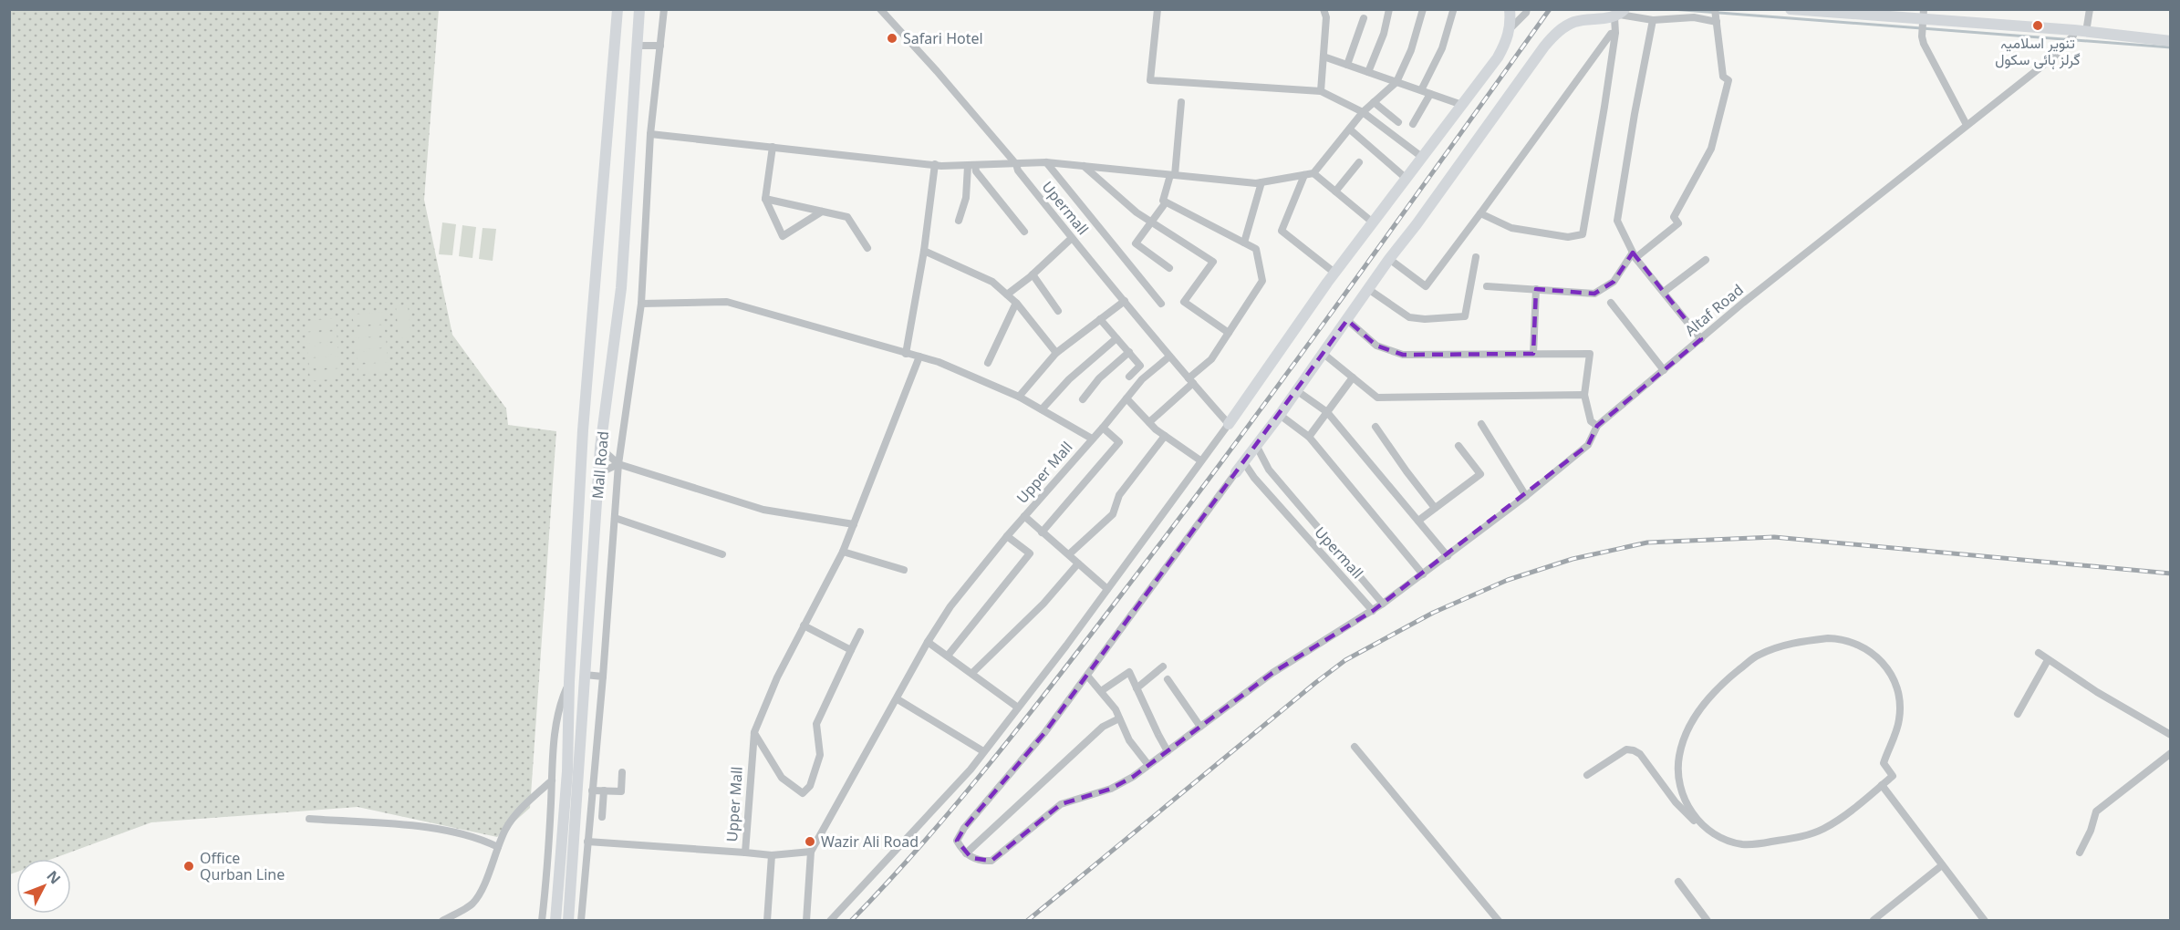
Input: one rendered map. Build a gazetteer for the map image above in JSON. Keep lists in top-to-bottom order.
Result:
{
  "streets": {
    "main road": ["Mall Road"],
    "street": ["Upermall", "Altaf Road", "Upper Mall"]
  },
  "crossings": [
    ["Upermall", "Altaf Road"],
    ["Upermall", "Upper Mall"]
  ],
  "places": [
    "تنویر اسلامیہ گرلز ہائی سکول",
    "Safari Hotel",
    "Wazir Ali Road",
    "Office Qurban Line"
  ],
  "north": "top right"
}
